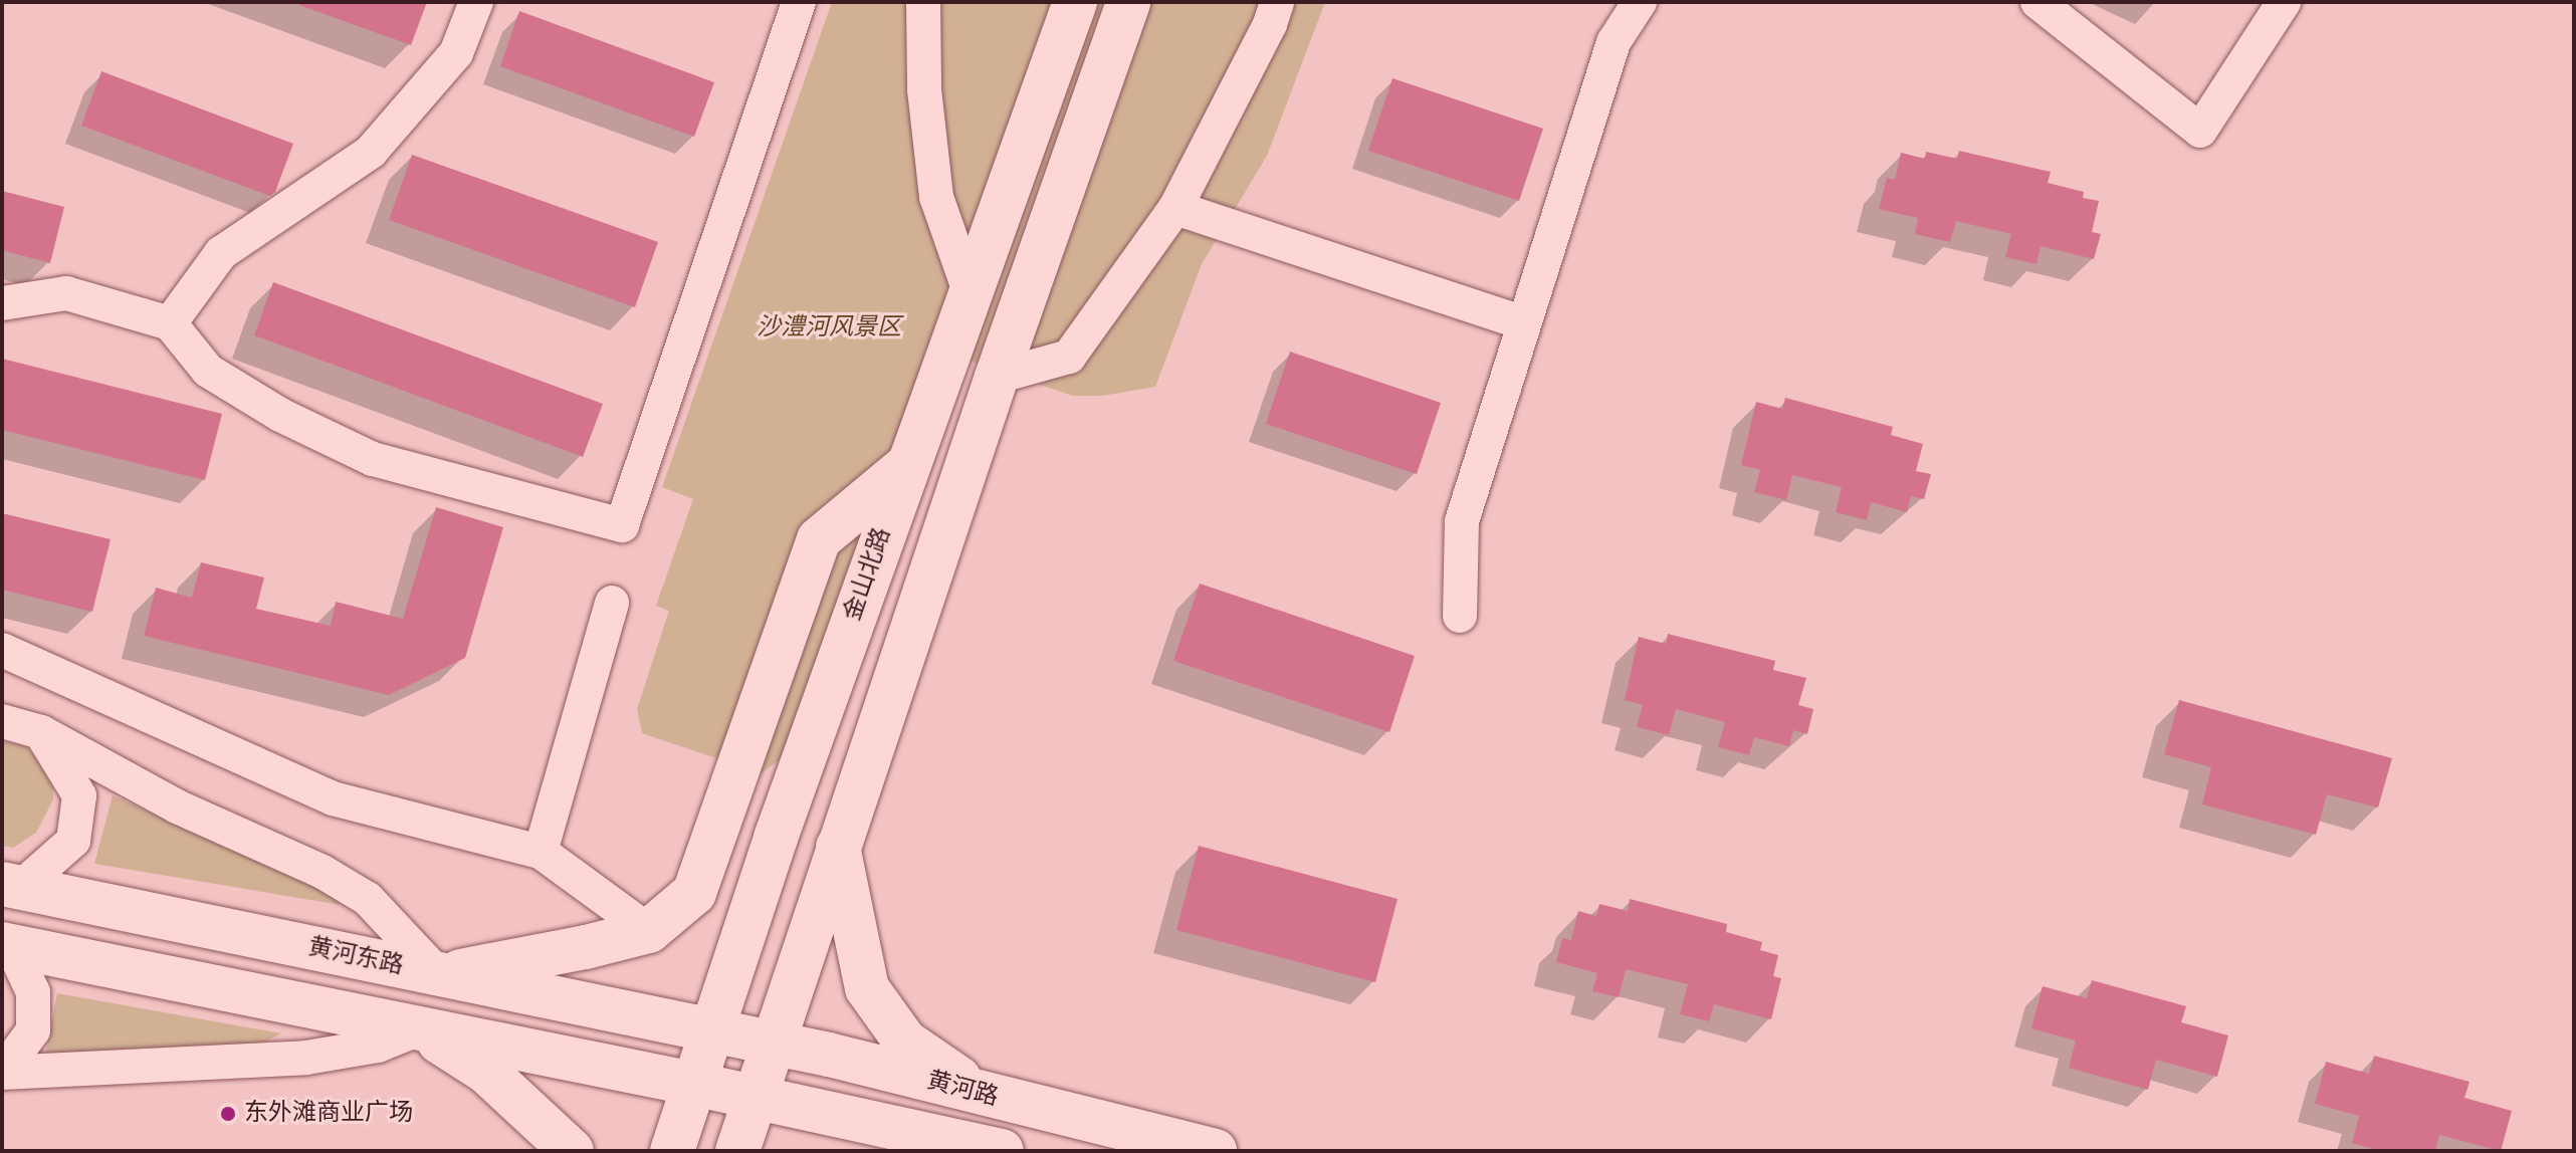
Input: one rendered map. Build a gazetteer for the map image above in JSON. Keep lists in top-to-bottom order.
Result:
{
  "streets": {
    "main road": ["金山北路", "黄河东路", "黄河路"]
  },
  "crossings": [
    ["金山北路", "黄河东路"],
    ["金山北路", "黄河路"],
    ["黄河东路", "黄河路"]
  ],
  "parks": ["沙澧河风景区"],
  "places": ["东外滩商业广场"]
}
